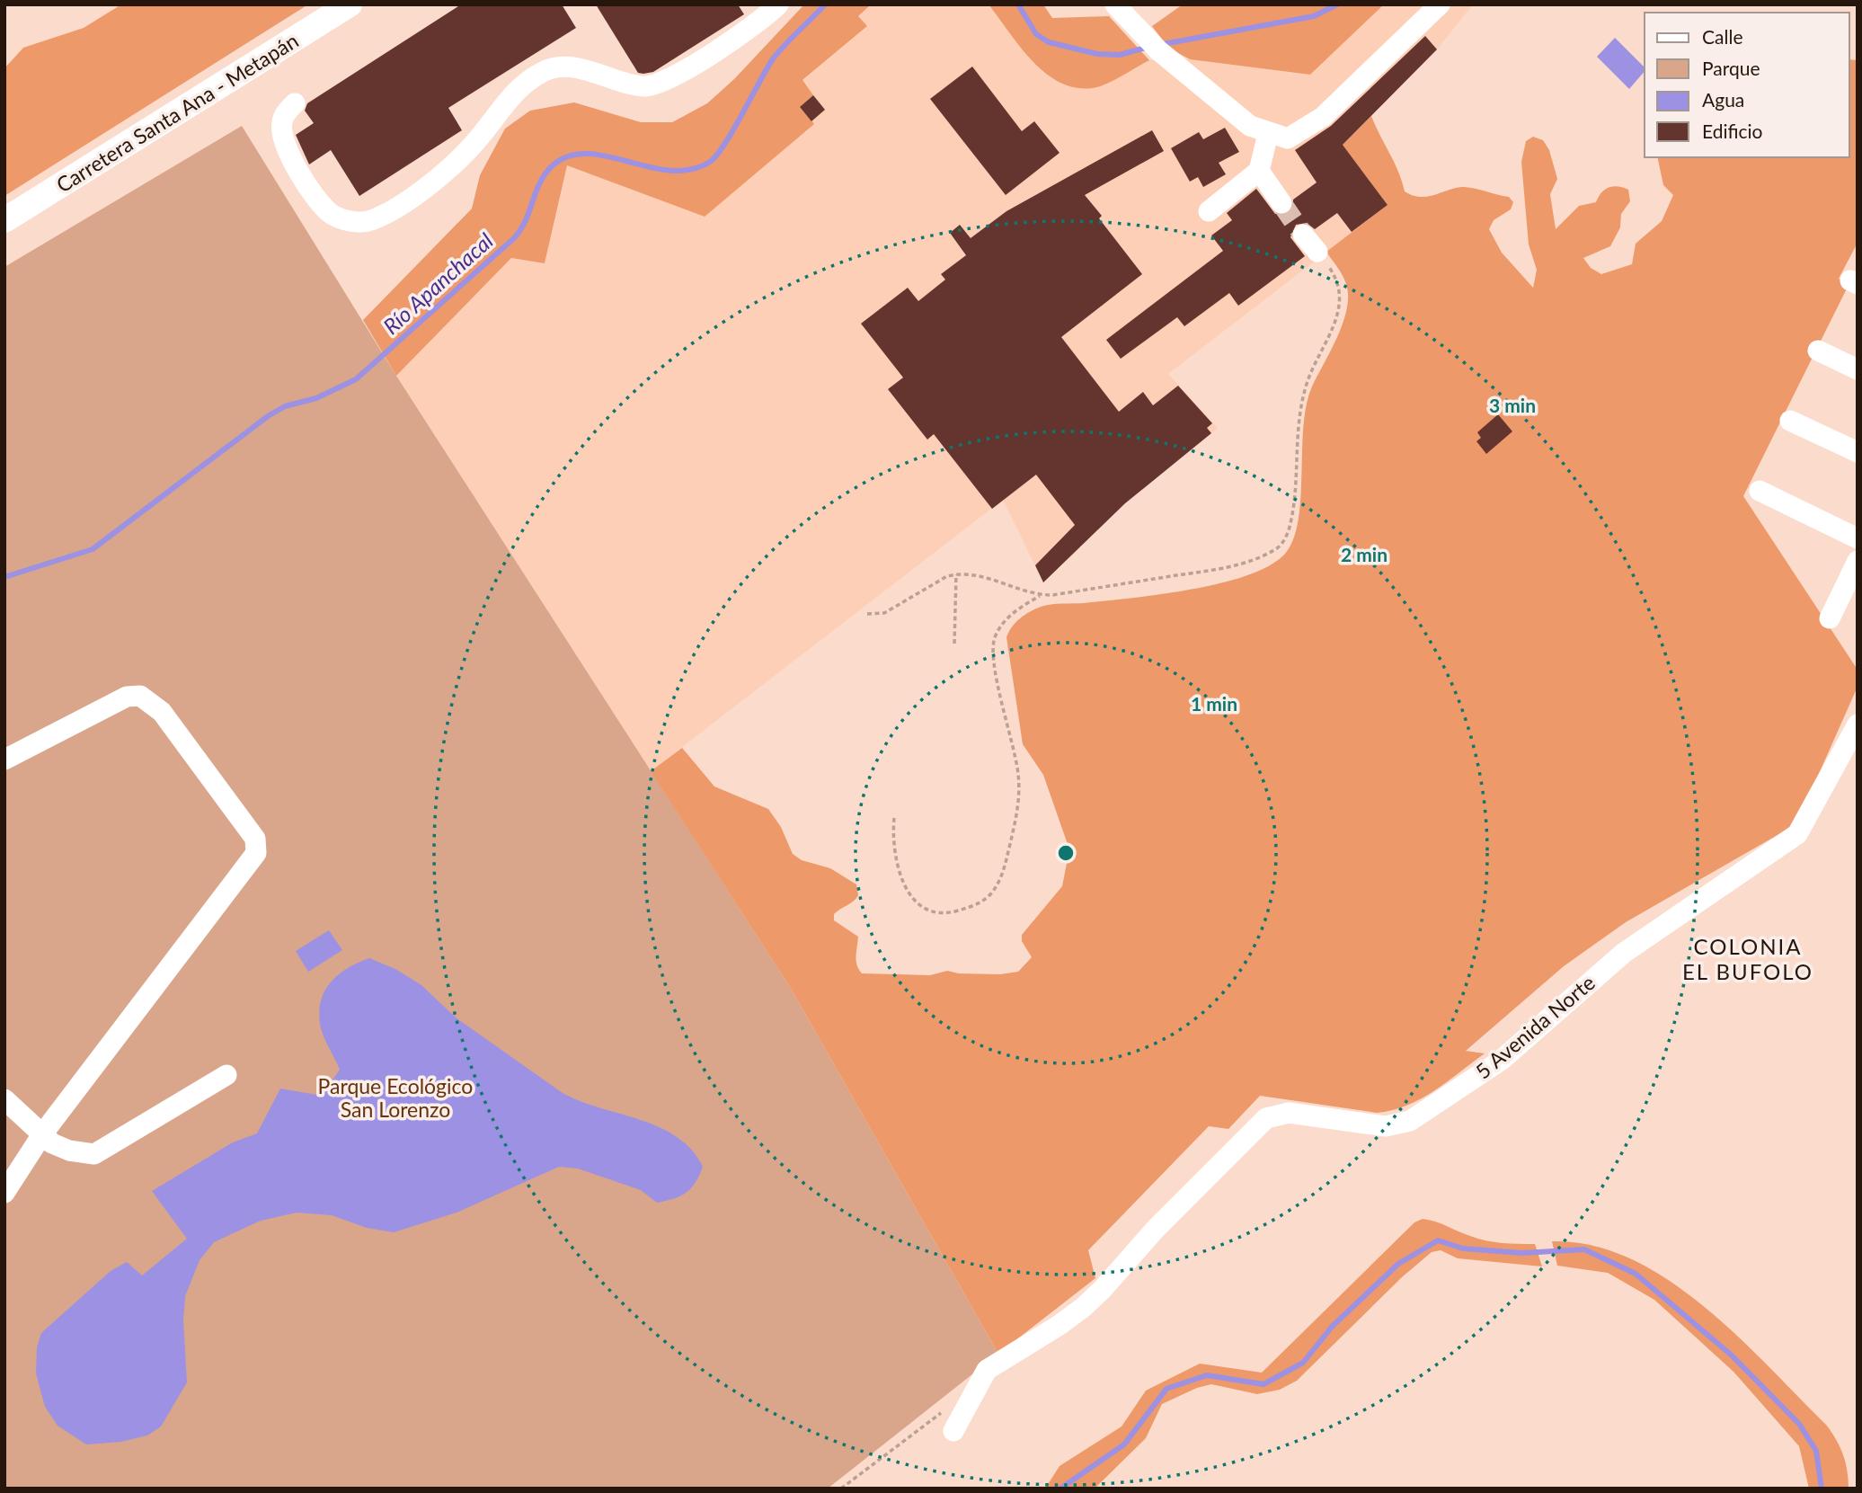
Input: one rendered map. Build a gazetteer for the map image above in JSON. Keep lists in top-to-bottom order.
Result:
{
  "streets": {
    "main road": ["Carretera Santa Ana - Metapán"],
    "street": ["5 Avenida Norte"]
  },
  "districts": ["COLONIA EL BUFOLO"],
  "water": ["Río Apanchacal"],
  "parks": ["Parque Ecológico San Lorenzo"],
  "legend": [
    "Calle",
    "Parque",
    "Agua",
    "Edificio"
  ],
  "rings": ["3 min", "2 min", "1 min"]
}
